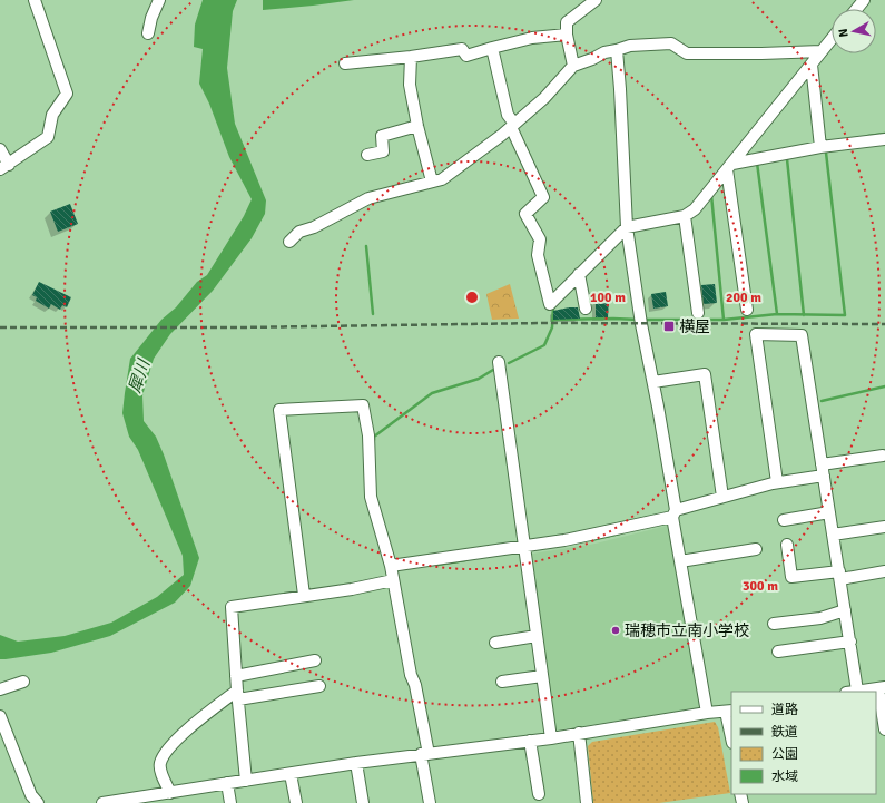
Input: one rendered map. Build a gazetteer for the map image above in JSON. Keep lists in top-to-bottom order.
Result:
{
  "water": ["犀川"],
  "places": {
    "transit": ["横屋"],
    "other": ["瑞穂市立南小学校"]
  },
  "legend": [
    "道路",
    "鉄道",
    "公園",
    "水域"
  ],
  "north": "left",
  "rings": ["100 m", "200 m", "300 m"]
}
